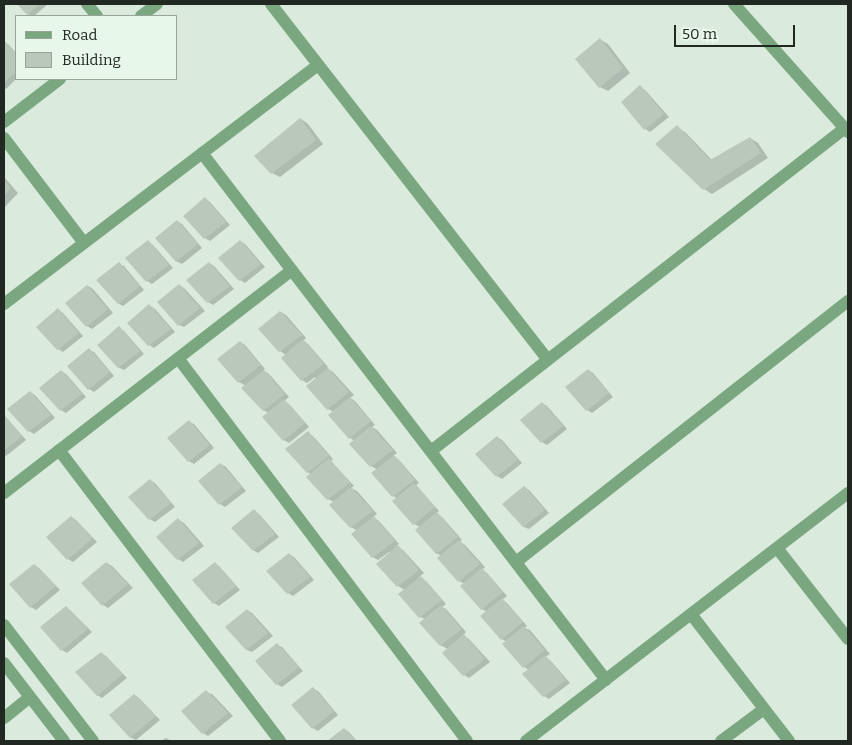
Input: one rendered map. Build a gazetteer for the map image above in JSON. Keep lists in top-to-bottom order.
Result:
{
  "legend": ["Road", "Building"],
  "scale_bar": "50 m"
}
